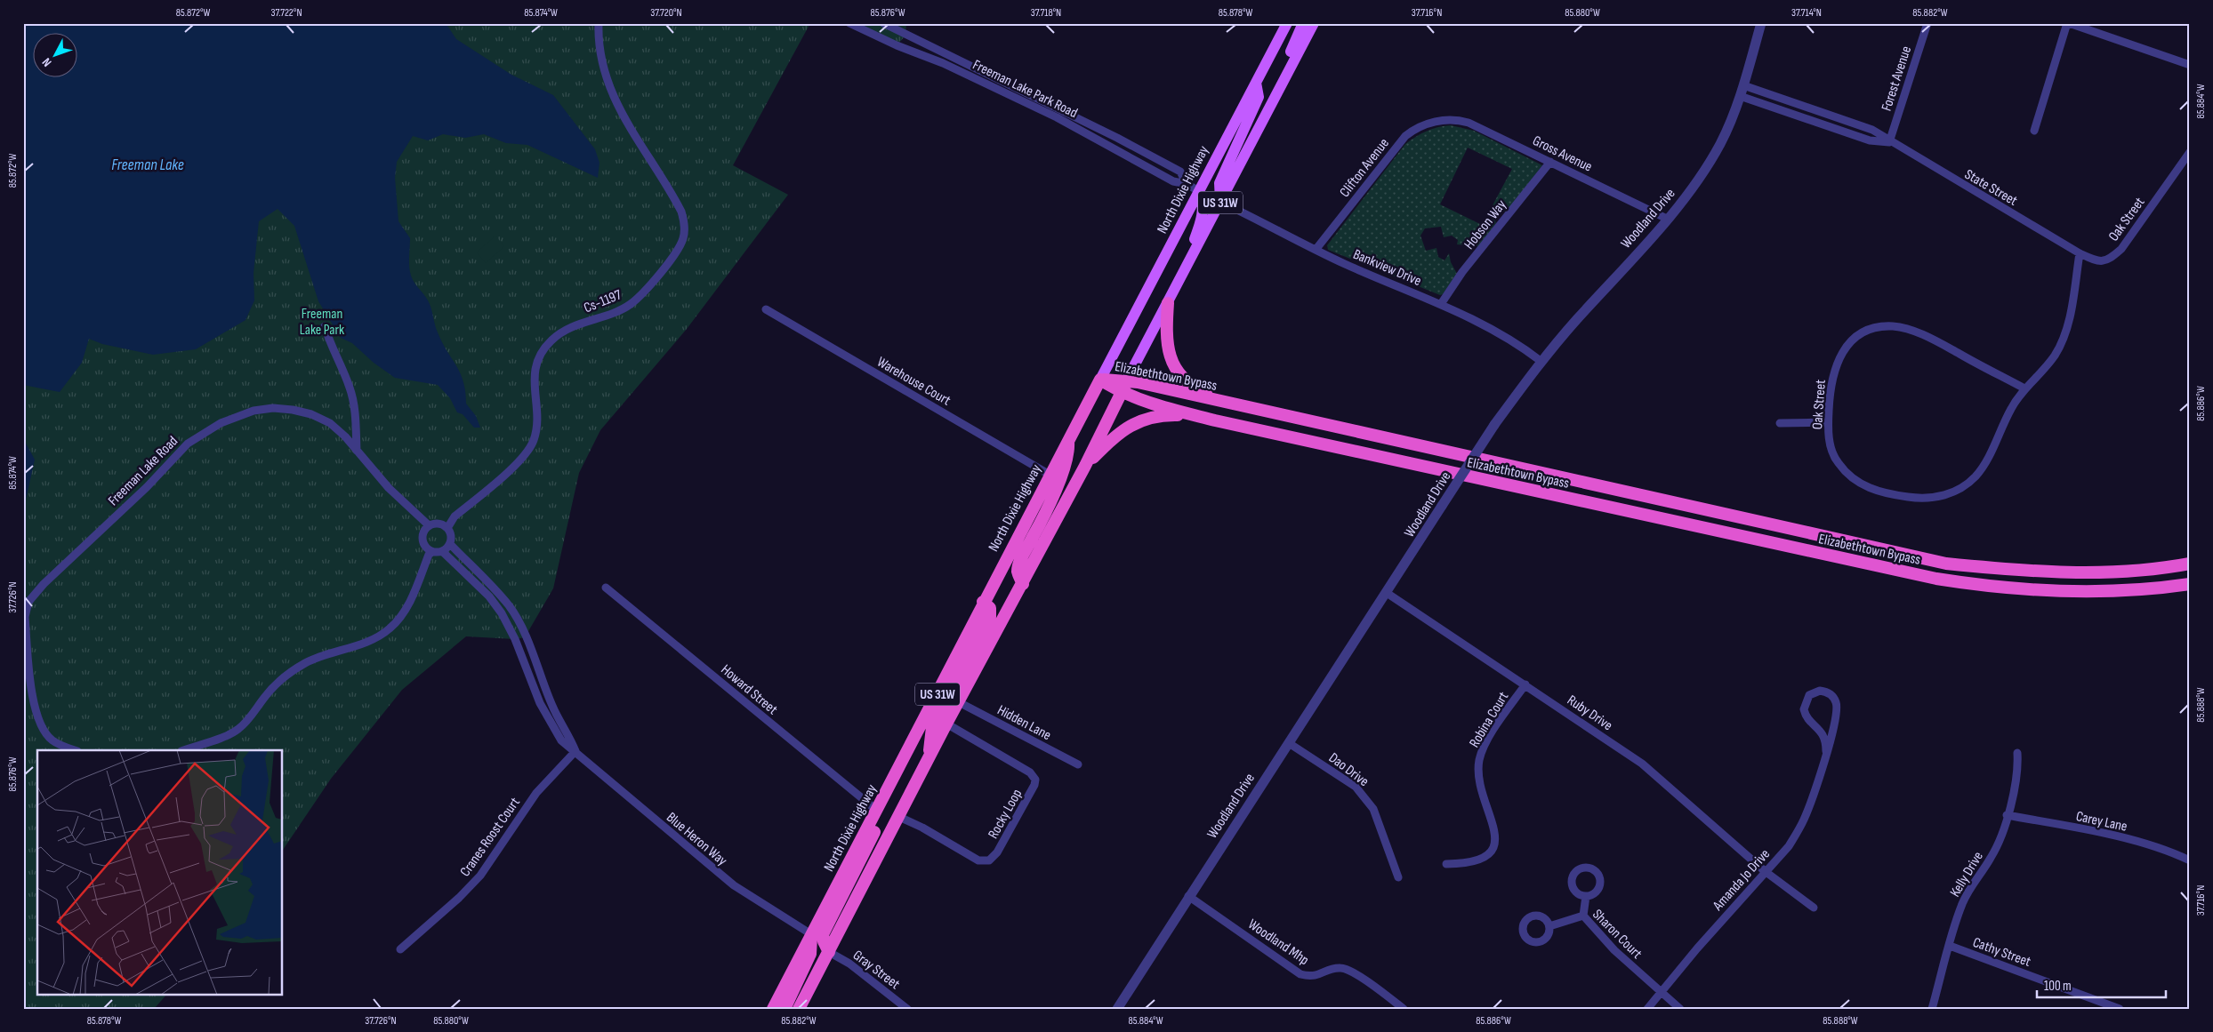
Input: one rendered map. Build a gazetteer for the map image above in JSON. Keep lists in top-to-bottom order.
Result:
{
  "streets": {
    "highway": ["North Dixie Highway", "US 31W", "Elizabethtown Bypass"],
    "street": [
      "Forest Avenue",
      "Freeman Lake Park Road",
      "Gross Avenue",
      "Clifton Avenue",
      "State Street",
      "Woodland Drive",
      "Oak Street",
      "Hobson Way",
      "Bankview Drive",
      "Cs-1197",
      "Warehouse Court",
      "Freeman Lake Road",
      "Howard Street",
      "Ruby Drive",
      "Robina Court",
      "Hidden Lane",
      "Dao Drive",
      "Rocky Loop",
      "Carey Lane",
      "Cranes Roost Court",
      "Blue Heron Way",
      "Kelly Drive",
      "Amanda Jo Drive",
      "Sharon Court",
      "Woodland Mhp",
      "Cathy Street",
      "Gray Street"
    ]
  },
  "crossings": [
    ["Forest Avenue", "State Street"],
    ["Freeman Lake Park Road", "North Dixie Highway"],
    ["Gross Avenue", "Clifton Avenue"],
    ["Gross Avenue", "Woodland Drive"],
    ["Gross Avenue", "Hobson Way"],
    ["Clifton Avenue", "Bankview Drive"],
    ["State Street", "Woodland Drive"],
    ["State Street", "Oak Street"],
    ["North Dixie Highway", "Elizabethtown Bypass"],
    ["North Dixie Highway", "Warehouse Court"],
    ["North Dixie Highway", "Howard Street"],
    ["North Dixie Highway", "Blue Heron Way"],
    ["US 31W", "Bankview Drive"],
    ["US 31W", "Elizabethtown Bypass"],
    ["US 31W", "Hidden Lane"],
    ["US 31W", "Rocky Loop"],
    ["US 31W", "Gray Street"],
    ["Woodland Drive", "Bankview Drive"],
    ["Woodland Drive", "Ruby Drive"],
    ["Woodland Drive", "Dao Drive"],
    ["Woodland Drive", "Woodland Mhp"],
    ["Hobson Way", "Bankview Drive"],
    ["Cs-1197", "Freeman Lake Road"],
    ["Cs-1197", "Blue Heron Way"],
    ["Freeman Lake Road", "Blue Heron Way"],
    ["Ruby Drive", "Robina Court"],
    ["Ruby Drive", "Amanda Jo Drive"],
    ["Carey Lane", "Kelly Drive"],
    ["Cranes Roost Court", "Blue Heron Way"],
    ["Kelly Drive", "Cathy Street"],
    ["Amanda Jo Drive", "Sharon Court"]
  ],
  "water": ["Freeman Lake"],
  "parks": ["Freeman Lake Park"],
  "scale_bar": "100 m",
  "north": "bottom left",
  "coordinates": [
    "85.872°W",
    "37.722°N",
    "85.874°W",
    "37.720°N",
    "85.876°W",
    "37.718°N",
    "85.878°W",
    "37.716°N",
    "85.880°W",
    "37.714°N",
    "85.882°W",
    "85.884°W",
    "85.886°W",
    "37.726°N",
    "85.888°W"
  ]
}
